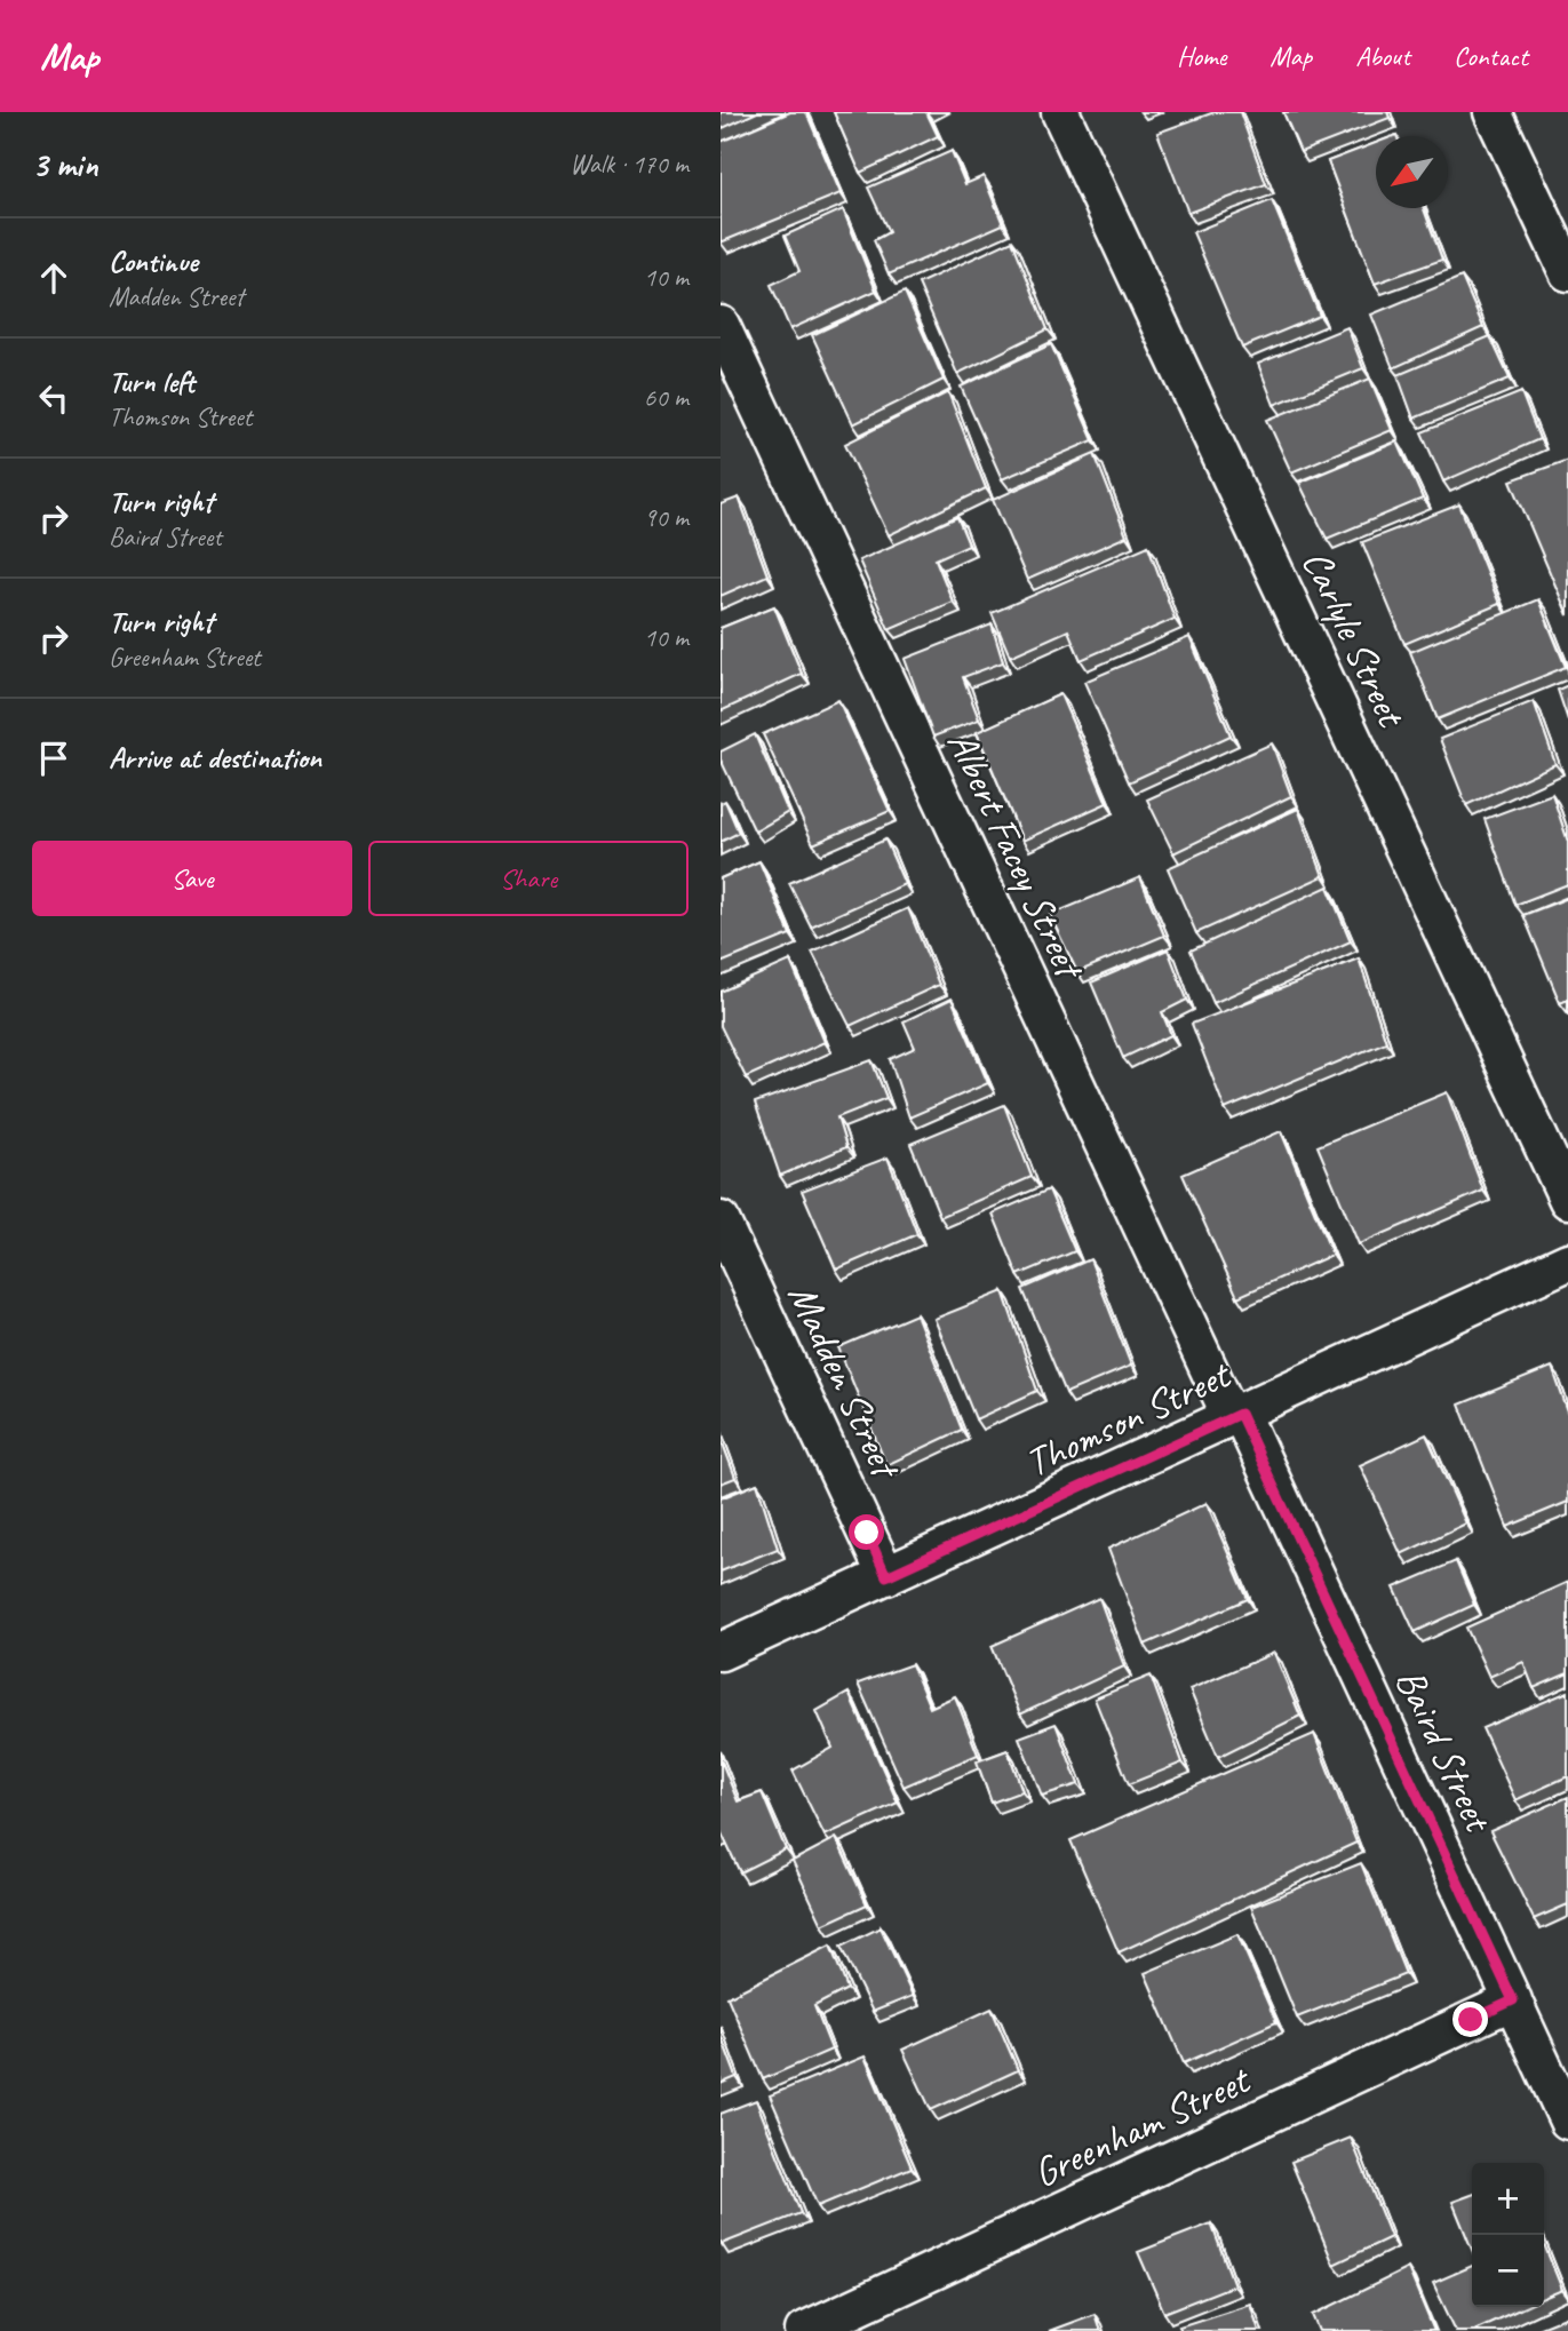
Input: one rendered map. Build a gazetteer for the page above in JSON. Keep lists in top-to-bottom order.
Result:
{
  "streets": {
    "street": [
      "Carlyle Street",
      "Albert Facey Street",
      "Madden Street",
      "Thomson Street",
      "Baird Street",
      "Greenham Street"
    ]
  },
  "crossings": [
    ["Albert Facey Street", "Thomson Street"],
    ["Albert Facey Street", "Baird Street"],
    ["Madden Street", "Thomson Street"],
    ["Thomson Street", "Baird Street"],
    ["Baird Street", "Greenham Street"]
  ],
  "north": "bottom left",
  "page": {
    "header": "Map",
    "nav": [
      "Home",
      "Map",
      "About",
      "Contact"
    ],
    "heading": ["3 min", "Walk · 170 m"],
    "list": [
      ["Continue", "Madden Street", "10 m"],
      ["Turn left", "Thomson Street", "60 m"],
      ["Turn right", "Baird Street", "90 m"],
      ["Turn right", "Greenham Street", "10 m"],
      "Arrive at destination"
    ],
    "buttons": ["Save", "Share"],
    "map_buttons": ["+", "−"]
  }
}
